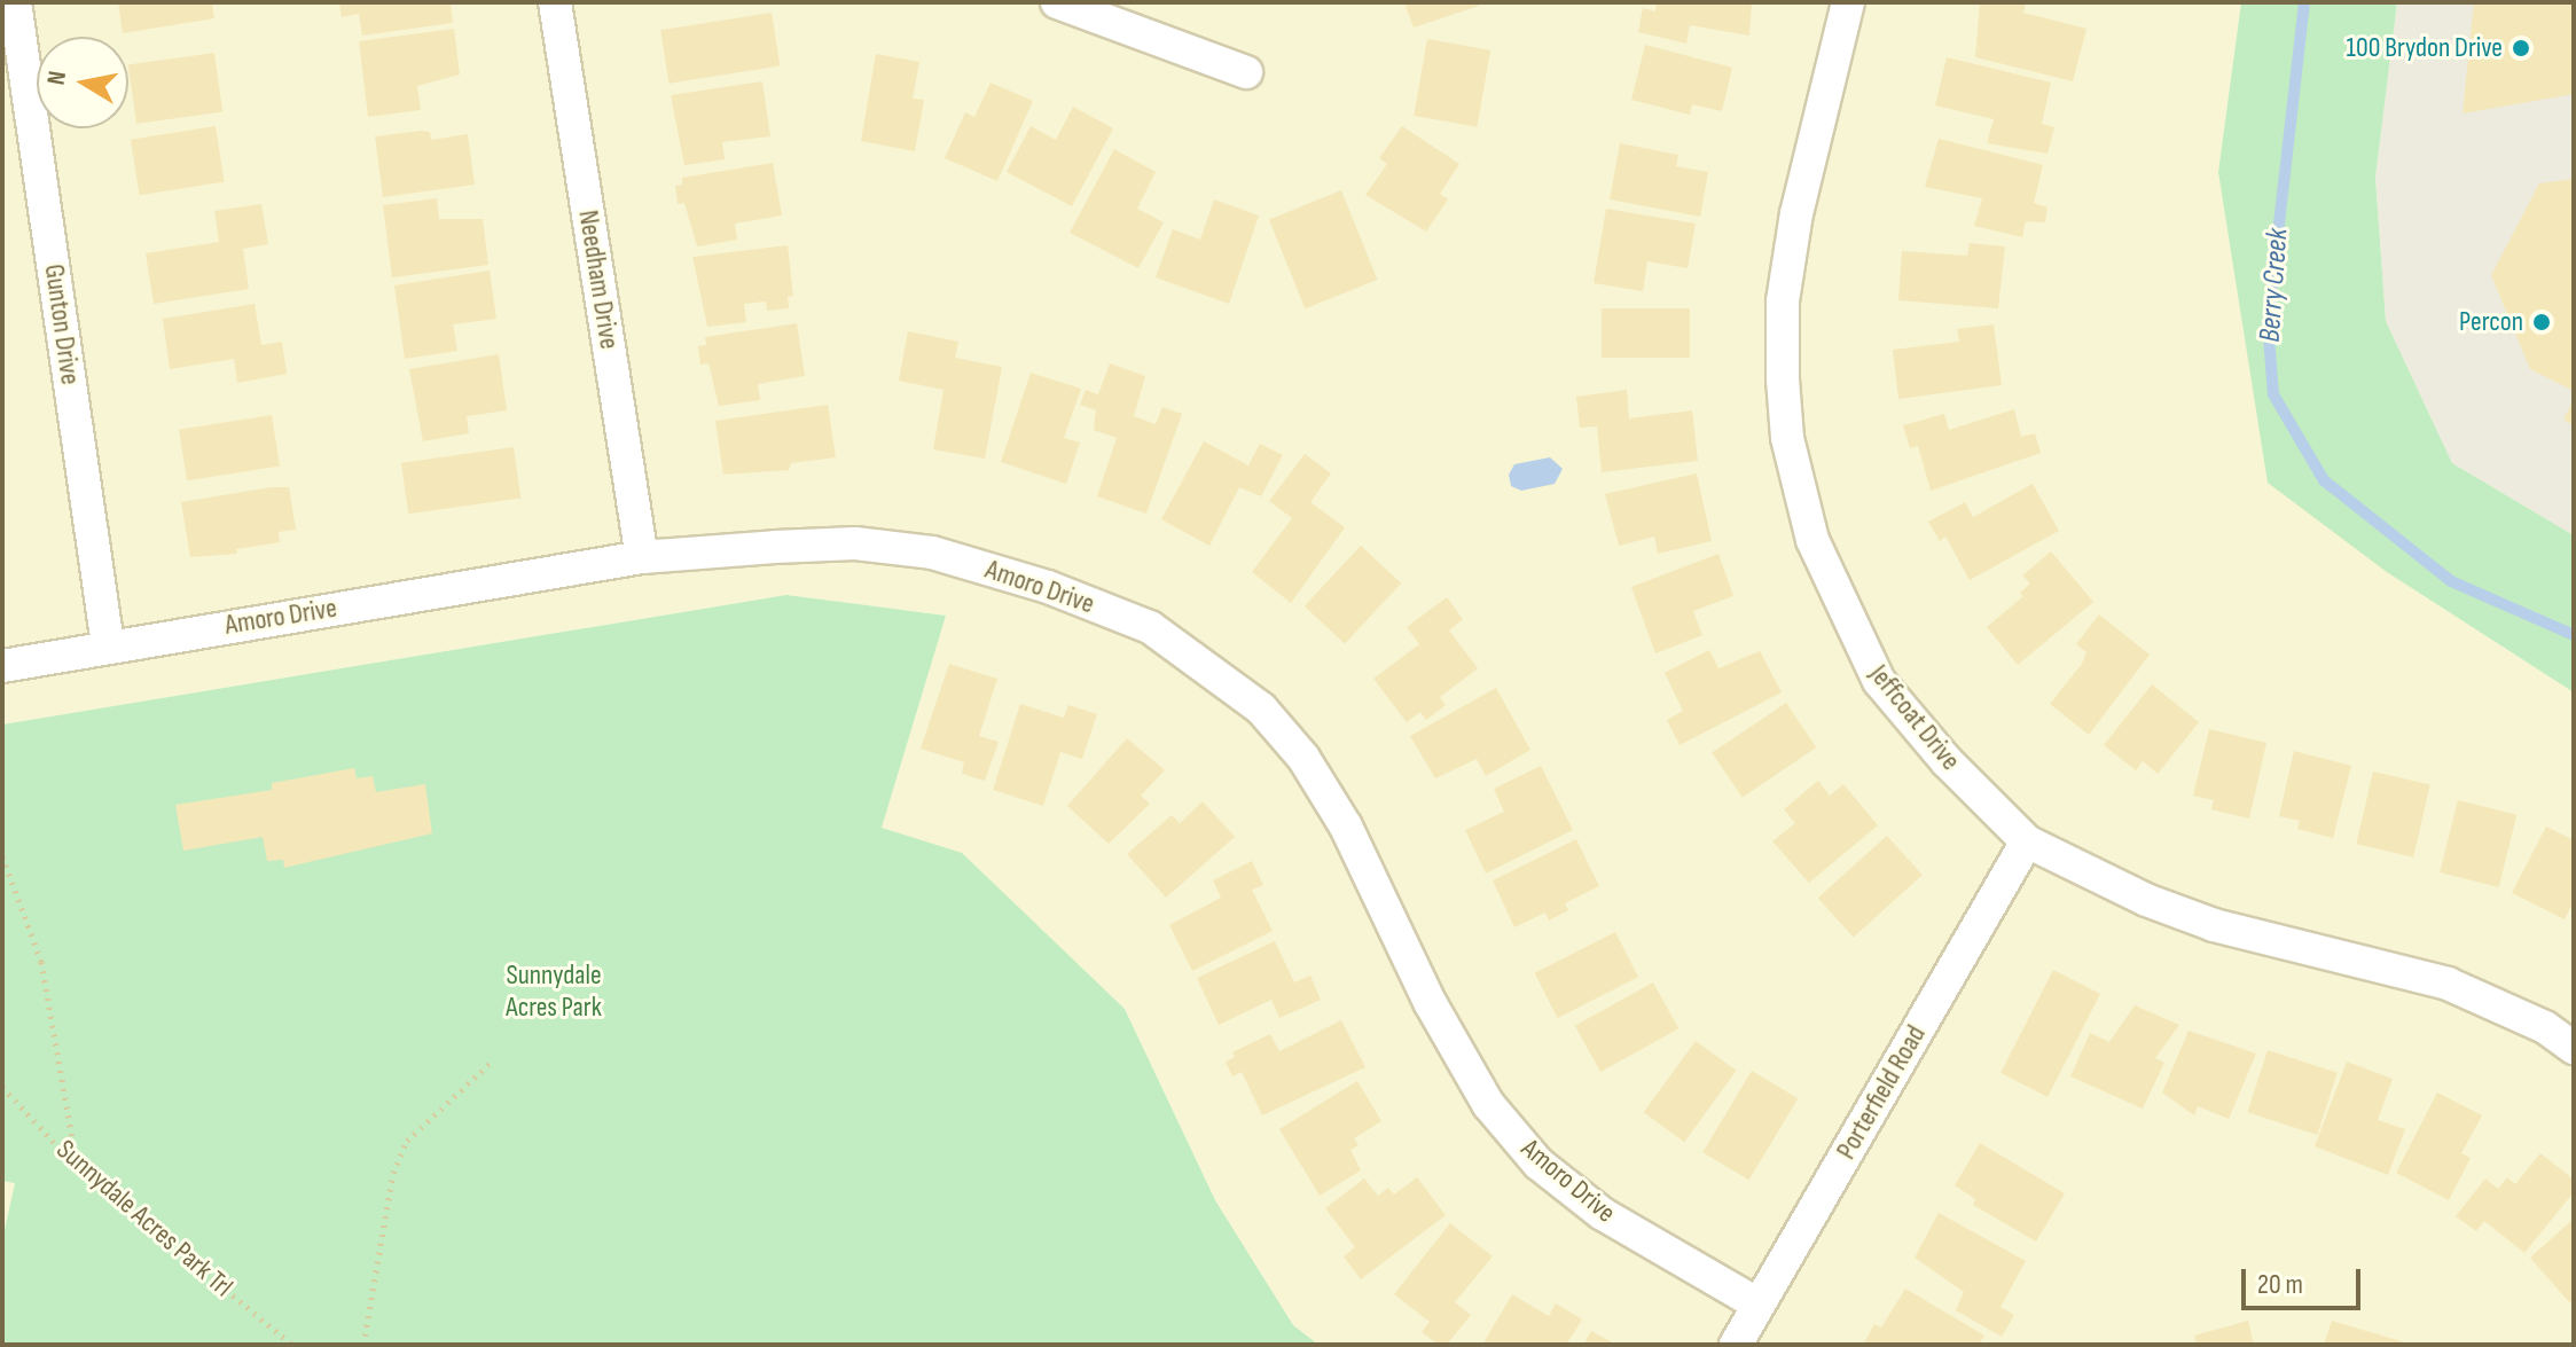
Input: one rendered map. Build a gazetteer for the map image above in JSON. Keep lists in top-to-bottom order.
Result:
{
  "streets": {
    "street": [
      "Needham Drive",
      "Gunton Drive",
      "Amoro Drive",
      "Jeffcoat Drive",
      "Porterfield Road"
    ],
    "path": ["Sunnydale Acres Park Trl"]
  },
  "crossings": [
    ["Needham Drive", "Amoro Drive"],
    ["Gunton Drive", "Amoro Drive"],
    ["Amoro Drive", "Porterfield Road"],
    ["Jeffcoat Drive", "Porterfield Road"]
  ],
  "water": ["Berry Creek"],
  "parks": ["Sunnydale Acres Park"],
  "places": ["100 Brydon Drive", "Percon"],
  "scale_bar": "20 m",
  "north": "left"
}
